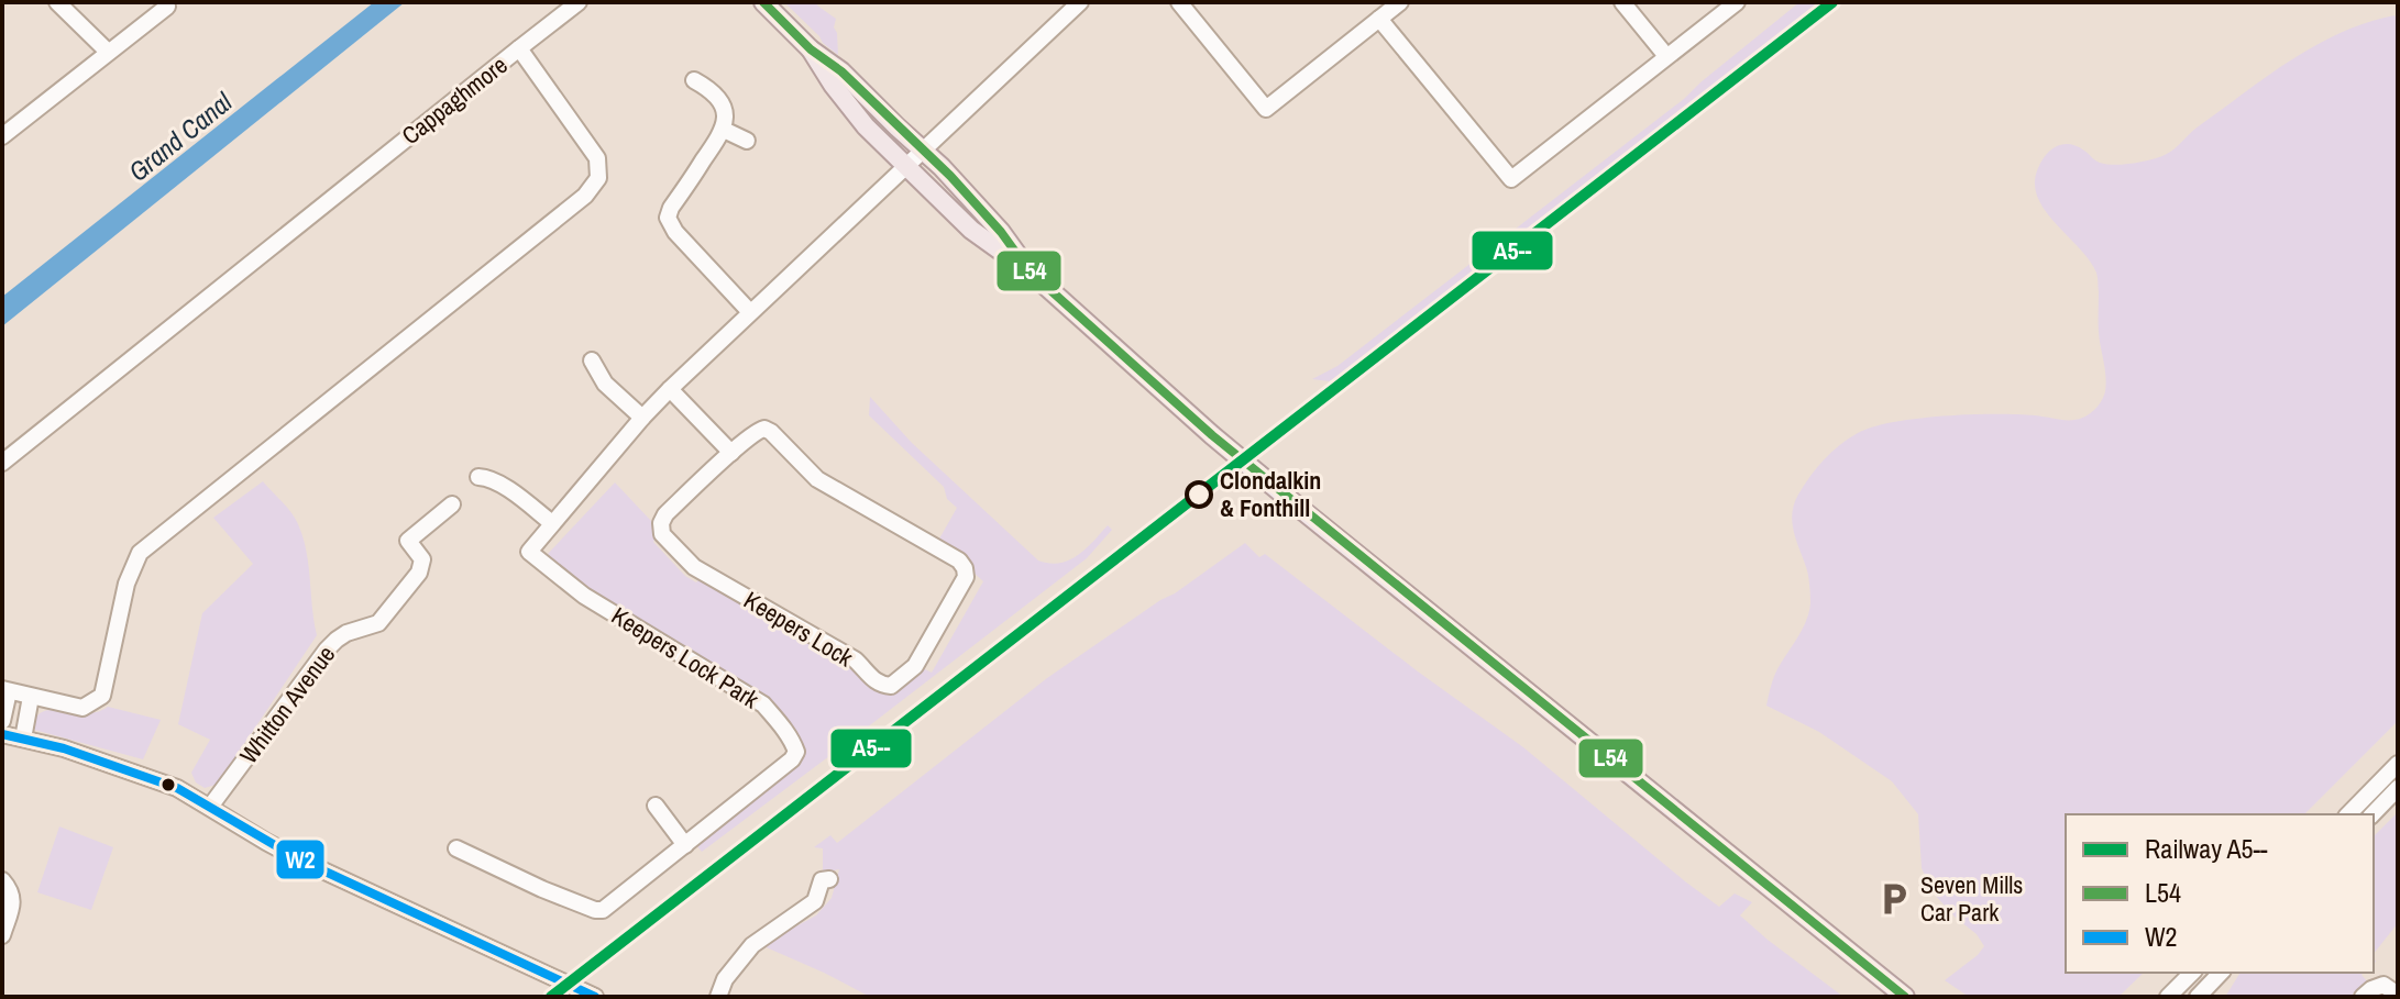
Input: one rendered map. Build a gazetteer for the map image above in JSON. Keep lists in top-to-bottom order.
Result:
{
  "streets": {
    "street": [
      "Cappaghmore",
      "Keepers Lock",
      "Keepers Lock Park",
      "Whitton Avenue"
    ]
  },
  "water": ["Grand Canal"],
  "places": {
    "other": ["Clondalkin & Fonthill"],
    "parking": ["Seven Mills Car Park"]
  },
  "lines": ["rail line A5--", "transit line L54", "transit line W2"],
  "legend": ["Railway A5--", "L54", "W2"]
}
